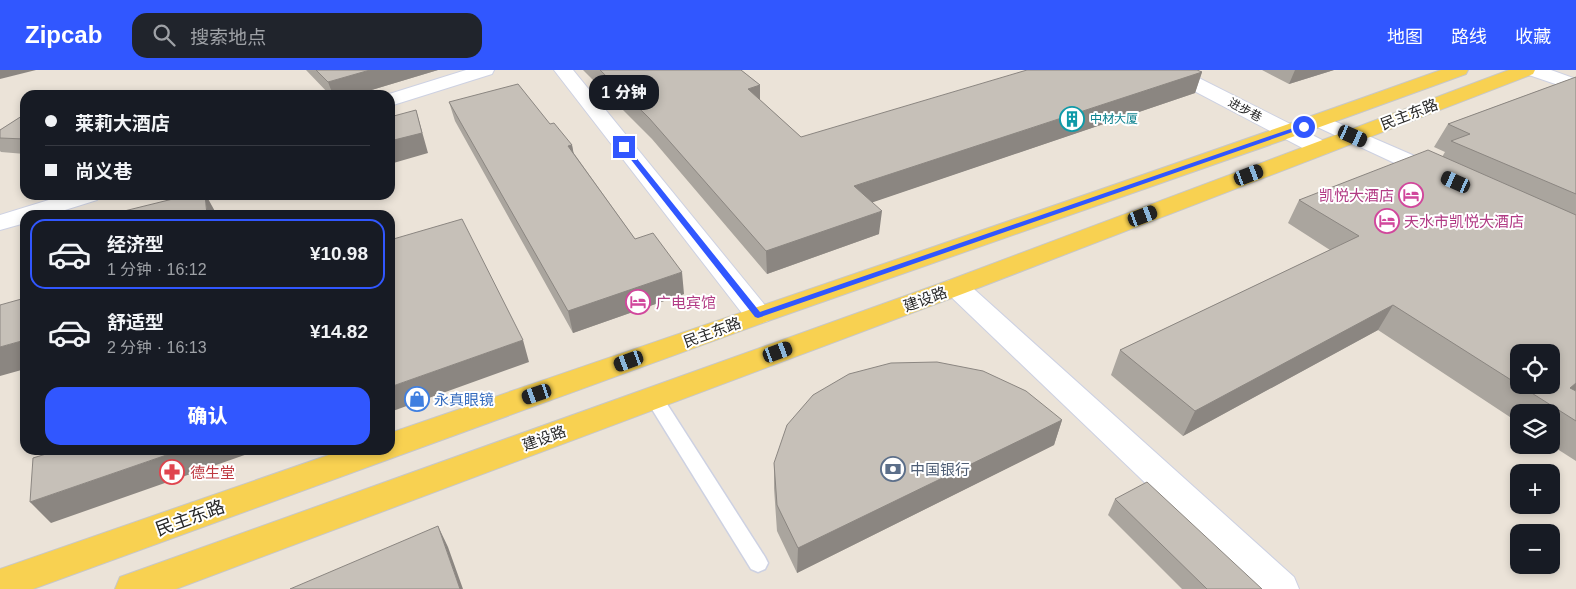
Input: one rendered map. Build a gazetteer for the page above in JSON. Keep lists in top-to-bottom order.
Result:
{
  "streets": {
    "main road": ["民主东路", "建设路"],
    "street": ["进步巷"]
  },
  "crossings": [
    ["进步巷", "民主东路"],
    ["民主东路", "建设路"]
  ],
  "places": {
    "building": ["中材大厦"],
    "hotel": ["凯悦大酒店", "天水市凯悦大酒店", "广电宾馆"],
    "shop": ["永真眼镜"],
    "bank": ["中国银行"],
    "pharmacy": ["德生堂"]
  },
  "page": {
    "header": "Zipcab",
    "search": "搜索地点",
    "nav": ["地图", "路线", "收藏"],
    "bubble": "1 分钟",
    "banner": ["莱莉大酒店", "尚义巷"],
    "list": [
      {
        "name": "经济型",
        "note": "1 分钟 · 16:12",
        "value": "¥10.98"
      },
      {
        "name": "舒适型",
        "note": "2 分钟 · 16:13",
        "value": "¥14.82"
      }
    ],
    "map_buttons": ["+", "−"],
    "buttons": "确认"
  }
}
